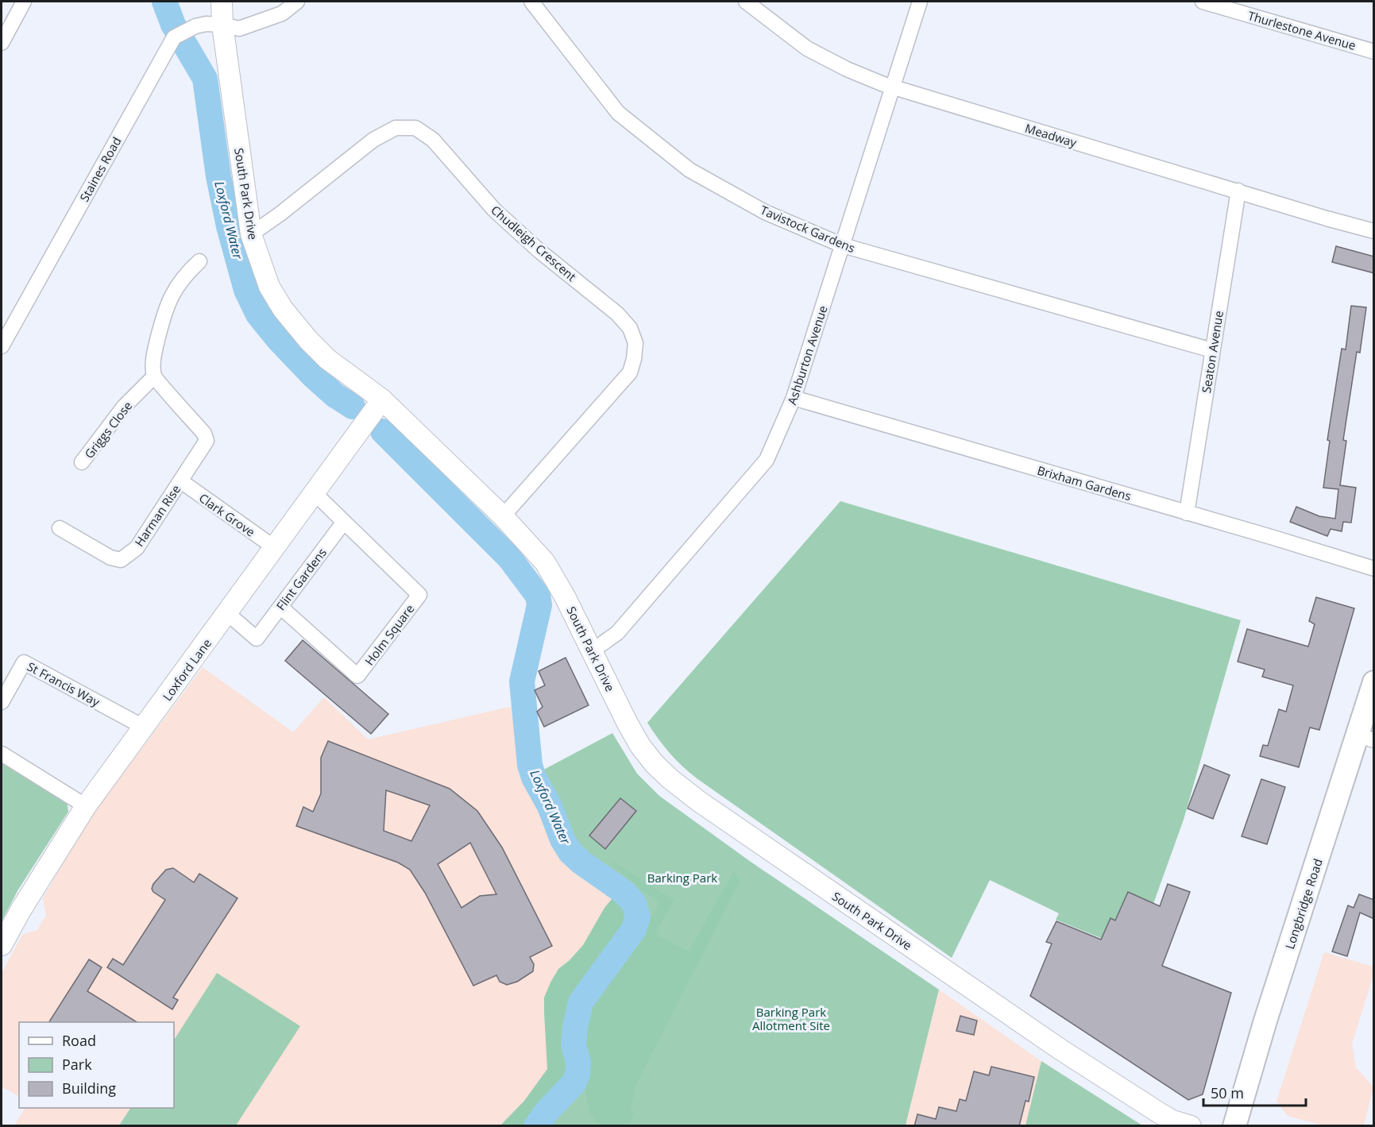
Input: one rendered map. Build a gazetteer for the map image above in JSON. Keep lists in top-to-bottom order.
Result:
{
  "streets": {
    "main road": ["Longbridge Road"],
    "street": [
      "Thurlestone Avenue",
      "Meadway",
      "Staines Road",
      "South Park Drive",
      "Tavistock Gardens",
      "Chudleigh Crescent",
      "Seaton Avenue",
      "Ashburton Avenue",
      "Griggs Close",
      "Brixham Gardens",
      "Clark Grove",
      "Harman Rise",
      "Flint Gardens",
      "Holm Square",
      "Loxford Lane",
      "St Francis Way"
    ]
  },
  "crossings": [
    ["Meadway", "Seaton Avenue"],
    ["Meadway", "Ashburton Avenue"],
    ["Staines Road", "South Park Drive"],
    ["South Park Drive", "Chudleigh Crescent"],
    ["South Park Drive", "Ashburton Avenue"],
    ["South Park Drive", "Loxford Lane"],
    ["Tavistock Gardens", "Seaton Avenue"],
    ["Tavistock Gardens", "Ashburton Avenue"],
    ["Seaton Avenue", "Brixham Gardens"],
    ["Ashburton Avenue", "Brixham Gardens"],
    ["Clark Grove", "Harman Rise"],
    ["Clark Grove", "Loxford Lane"],
    ["Flint Gardens", "Holm Square"],
    ["Flint Gardens", "Loxford Lane"],
    ["Loxford Lane", "St Francis Way"]
  ],
  "water": ["Loxford Water"],
  "parks": ["Barking Park", "Barking Park Allotment Site"],
  "legend": ["Road", "Park", "Building"],
  "scale_bar": "50 m"
}
